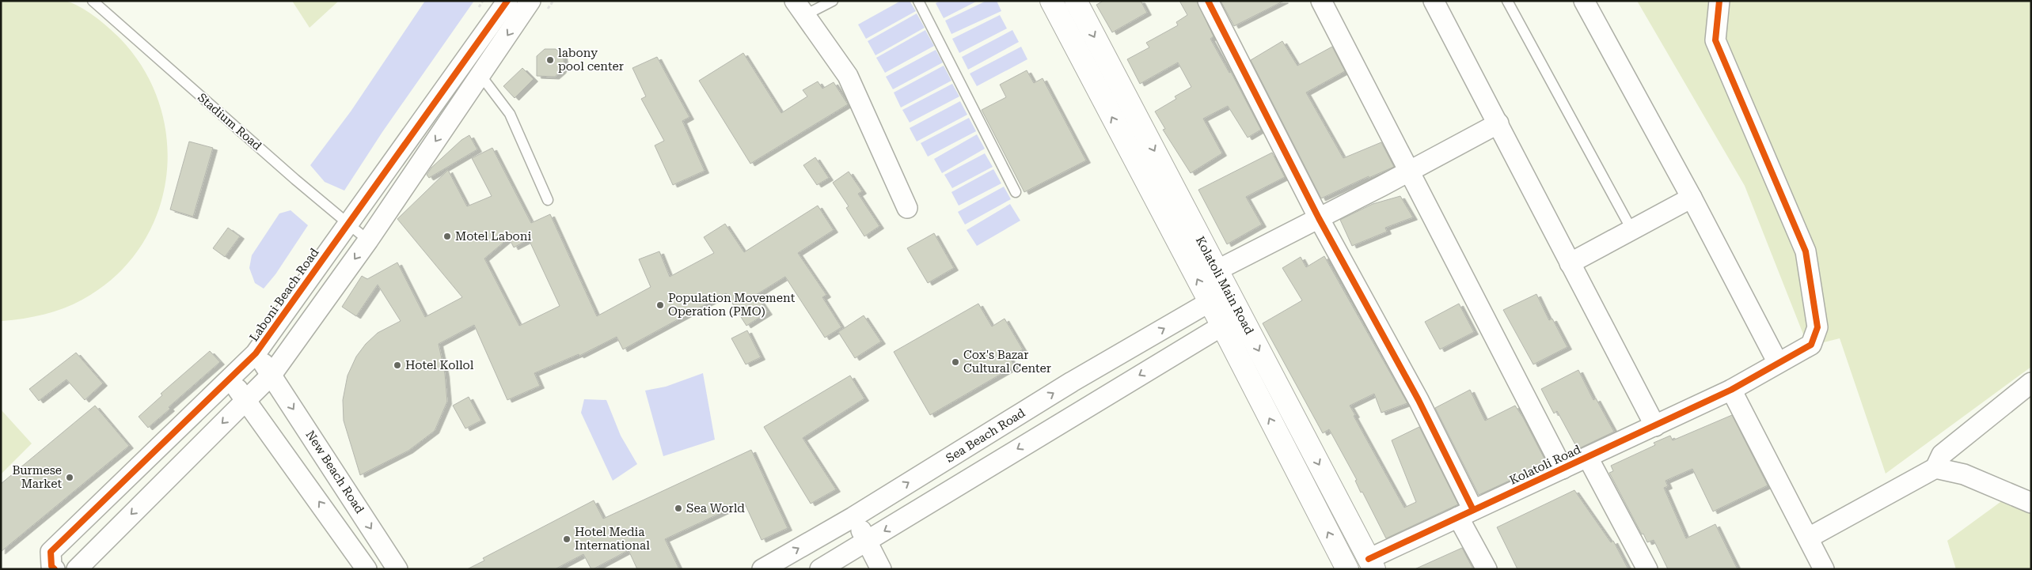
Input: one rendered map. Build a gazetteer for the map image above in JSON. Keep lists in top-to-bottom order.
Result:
{
  "streets": {
    "highway": ["Kolatoli Main Road"],
    "street": [
      "Laboni Beach Road",
      "Sea Beach Road",
      "Kolatoli Road",
      "New Beach Road"
    ],
    "lane": ["Stadium Road"]
  },
  "crossings": [
    ["Stadium Road", "Laboni Beach Road"],
    ["Kolatoli Main Road", "Sea Beach Road"],
    ["Kolatoli Main Road", "Kolatoli Road"],
    ["Laboni Beach Road", "New Beach Road"]
  ],
  "places": [
    "labony pool center",
    "Motel Laboni",
    "Population Movement Operation (PMO)",
    "Cox's Bazar Cultural Center",
    "Hotel Kollol",
    "Burmese Market",
    "Sea World",
    "Hotel Media International"
  ]
}
